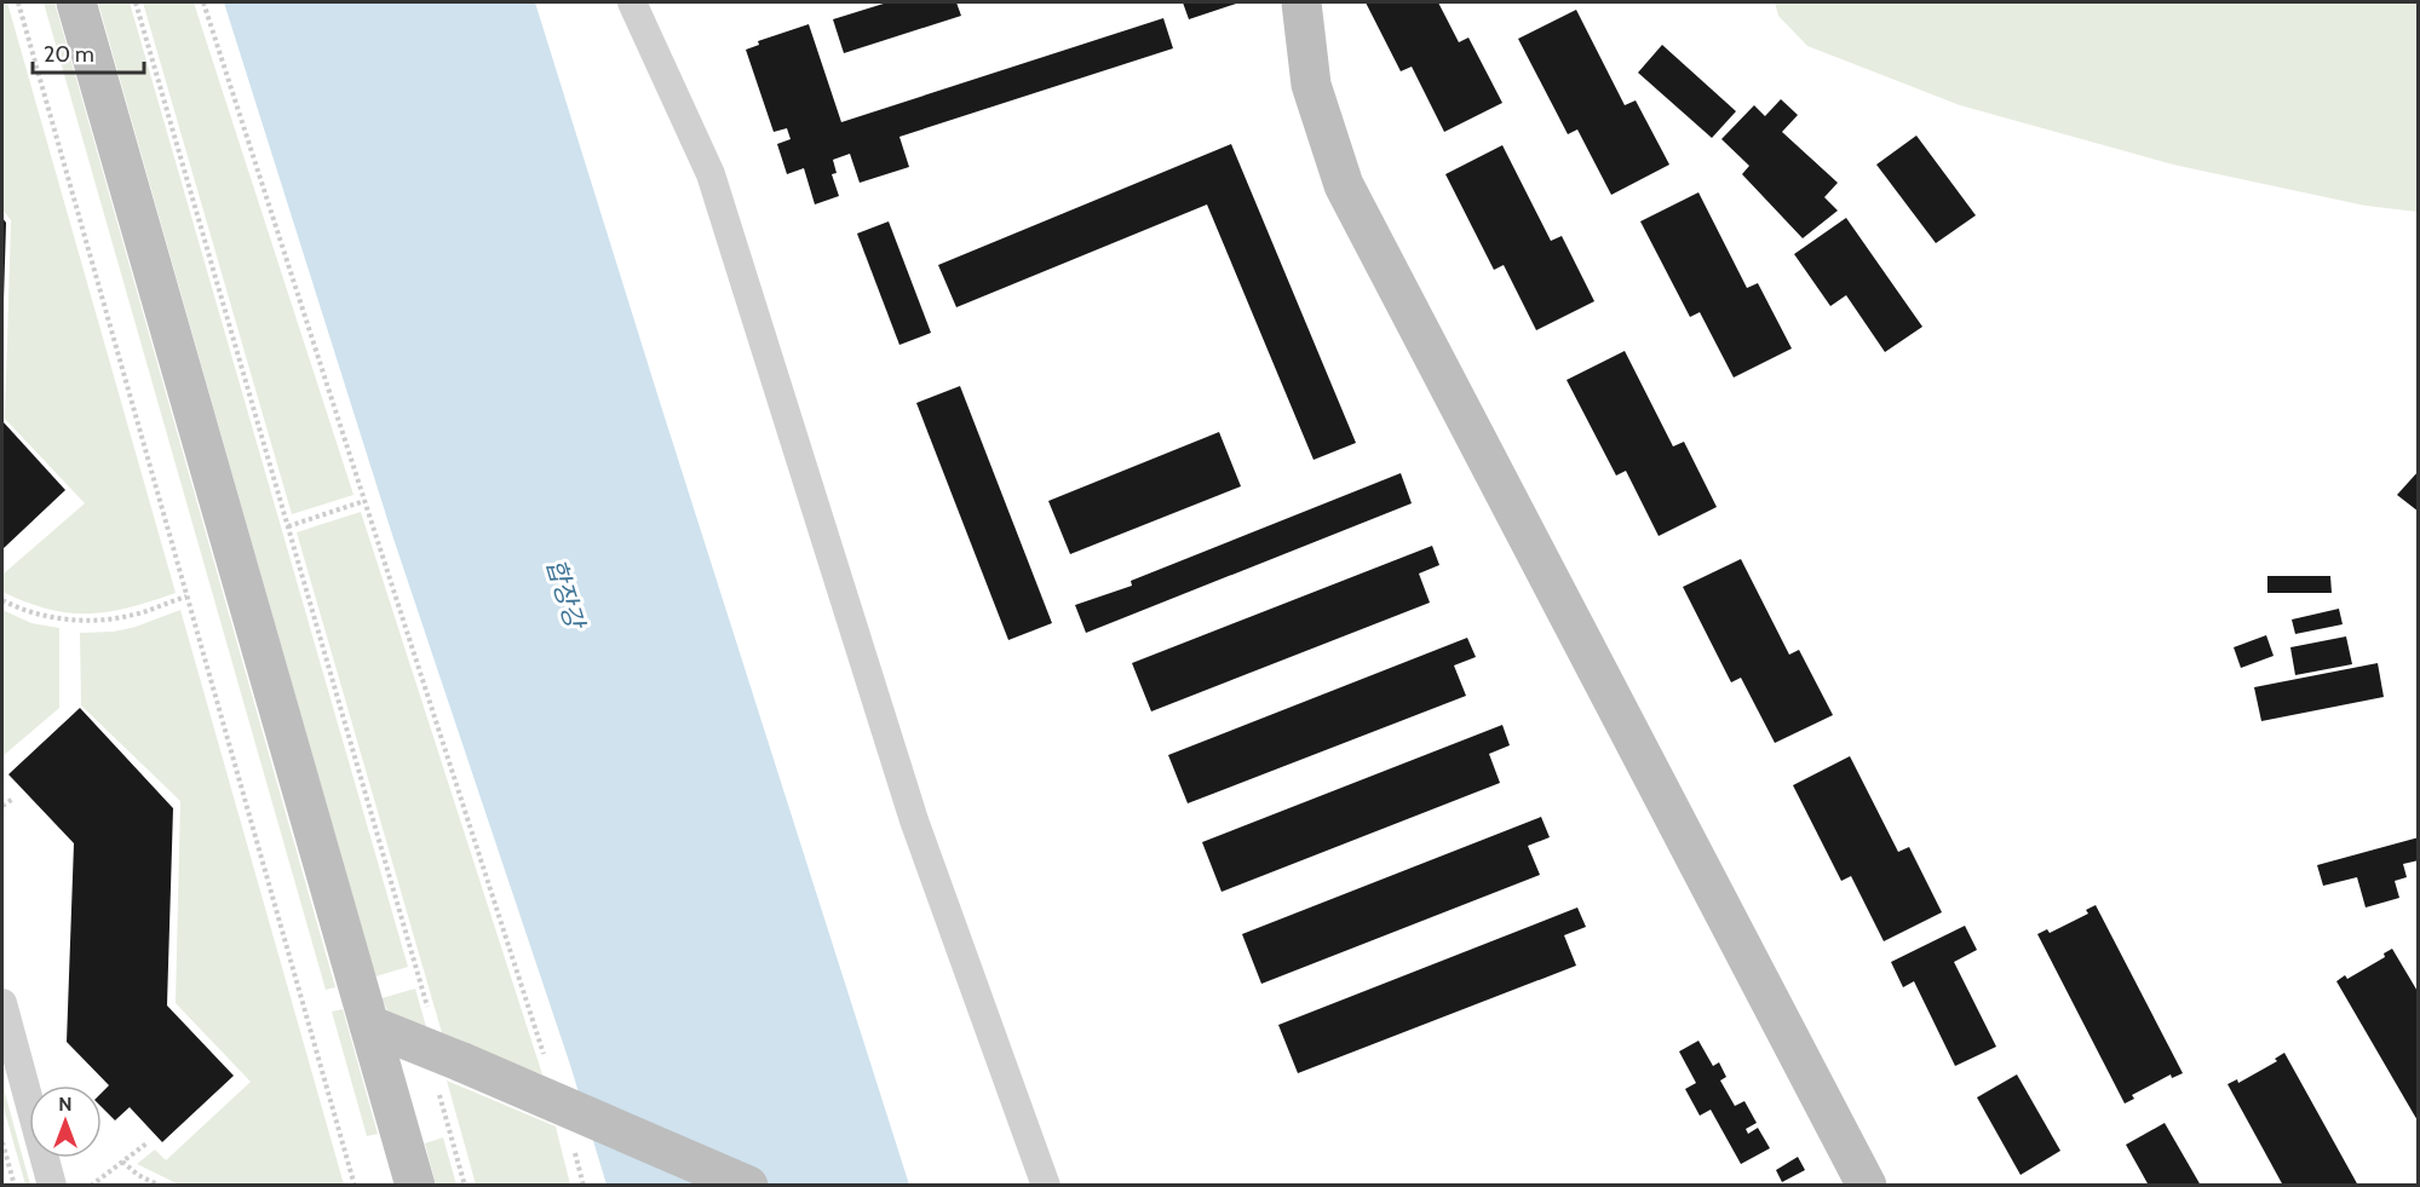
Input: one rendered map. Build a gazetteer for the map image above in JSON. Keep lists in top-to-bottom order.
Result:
{
  "water": ["합장강"],
  "scale_bar": "20 m",
  "north": "top"
}
